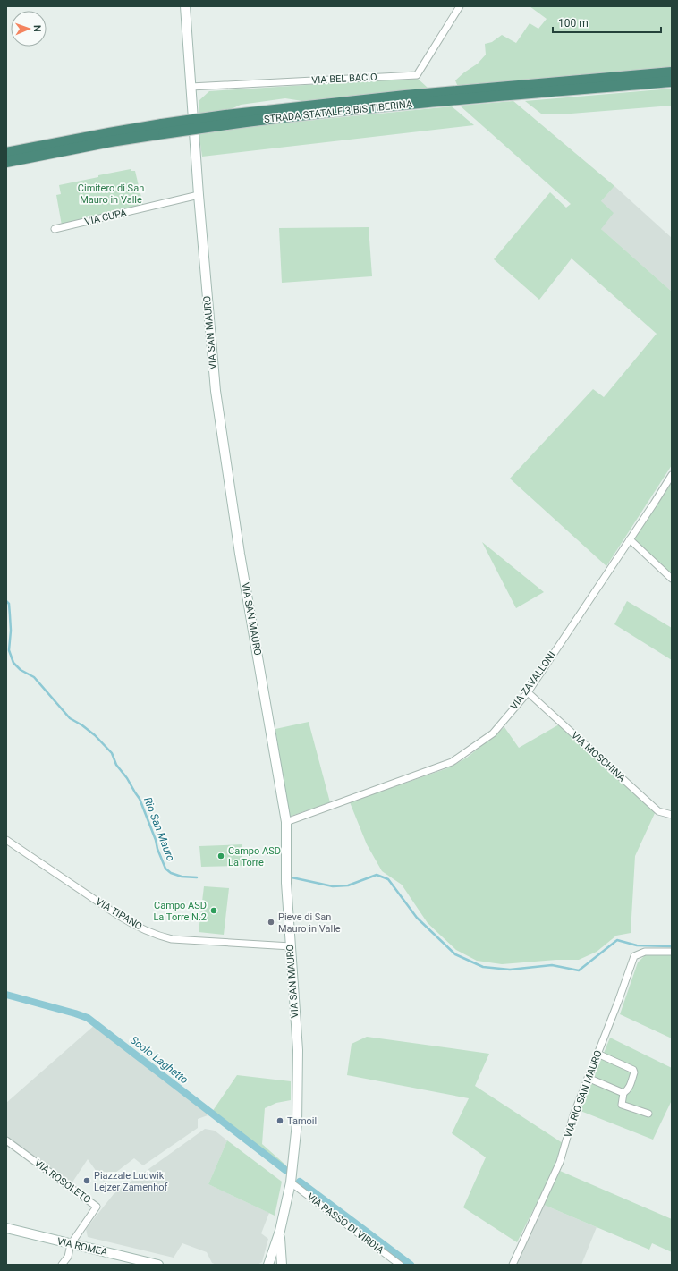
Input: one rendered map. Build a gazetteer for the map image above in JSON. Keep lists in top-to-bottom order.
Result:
{
  "streets": {
    "highway": ["STRADA STATALE 3 BIS TIBERINA"],
    "main road": ["VIA SAN MAURO", "VIA ROMEA"],
    "street": [
      "VIA BEL BACIO",
      "VIA CUPA",
      "VIA ZAVALLONI",
      "VIA MOSCHINA",
      "VIA TIPANO",
      "VIA RIO SAN MAURO",
      "VIA ROSOLETO",
      "VIA PASSO DI VIRDIA"
    ]
  },
  "crossings": [
    ["VIA BEL BACIO", "VIA SAN MAURO"],
    ["VIA CUPA", "VIA SAN MAURO"],
    ["VIA SAN MAURO", "VIA ZAVALLONI"],
    ["VIA SAN MAURO", "VIA TIPANO"],
    ["VIA SAN MAURO", "VIA PASSO DI VIRDIA"],
    ["VIA ZAVALLONI", "VIA MOSCHINA"],
    ["VIA ROSOLETO", "VIA ROMEA"]
  ],
  "water": ["Rio San Mauro", "Scolo Laghetto"],
  "parks": ["Cimitero di San Mauro in Valle"],
  "places": [
    "Campo ASD La Torre",
    "Campo ASD La Torre N.2",
    "Pieve di San Mauro in Valle",
    "Tamoil",
    "Piazzale Ludwik Lejzer Zamenhof"
  ],
  "scale_bar": "100 m",
  "north": "right"
}
